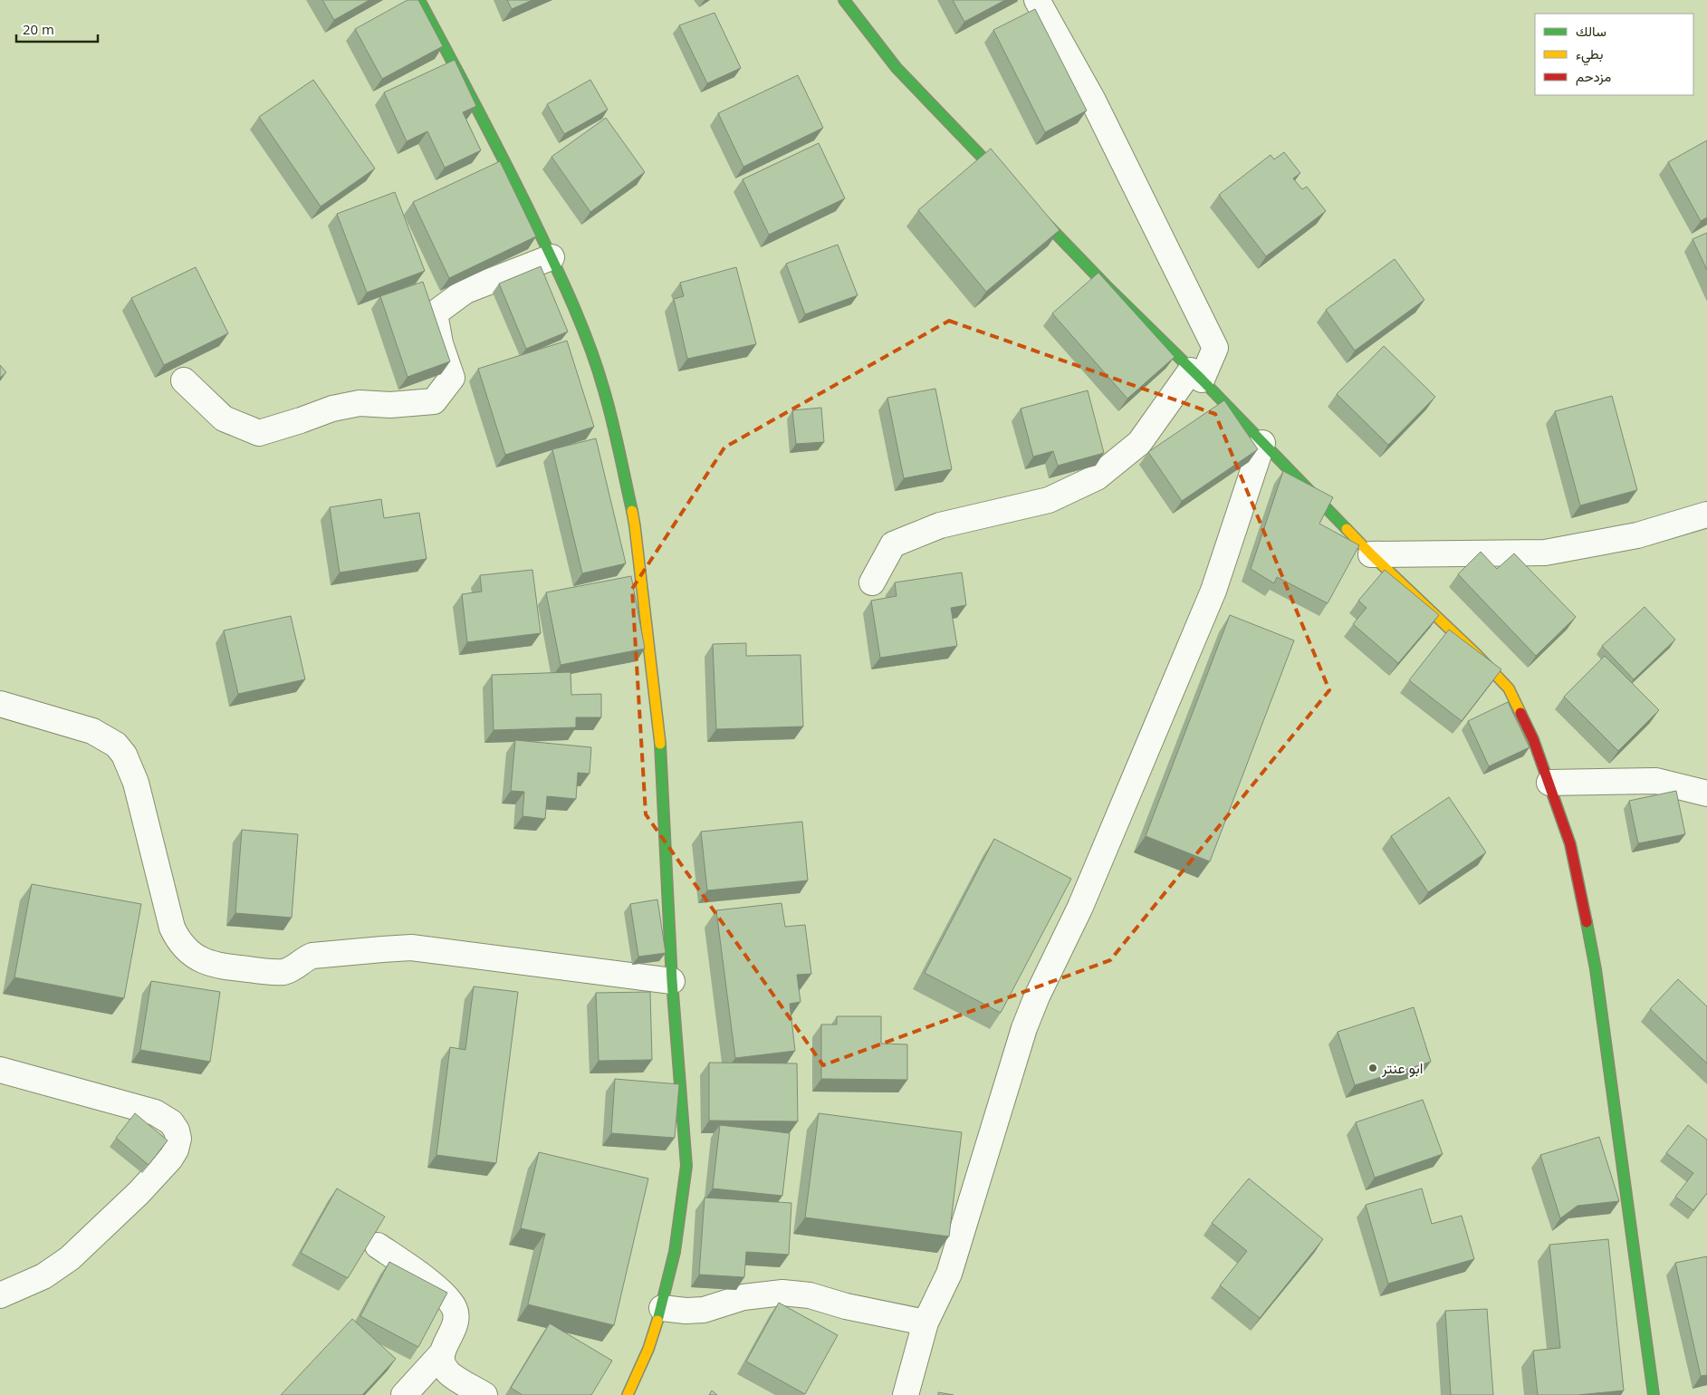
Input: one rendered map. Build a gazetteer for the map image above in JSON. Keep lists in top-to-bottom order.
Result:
{
  "places": ["ابو عنتر"],
  "legend": ["سالك", "بطيء", "مزدحم"],
  "scale_bar": "20 m"
}
